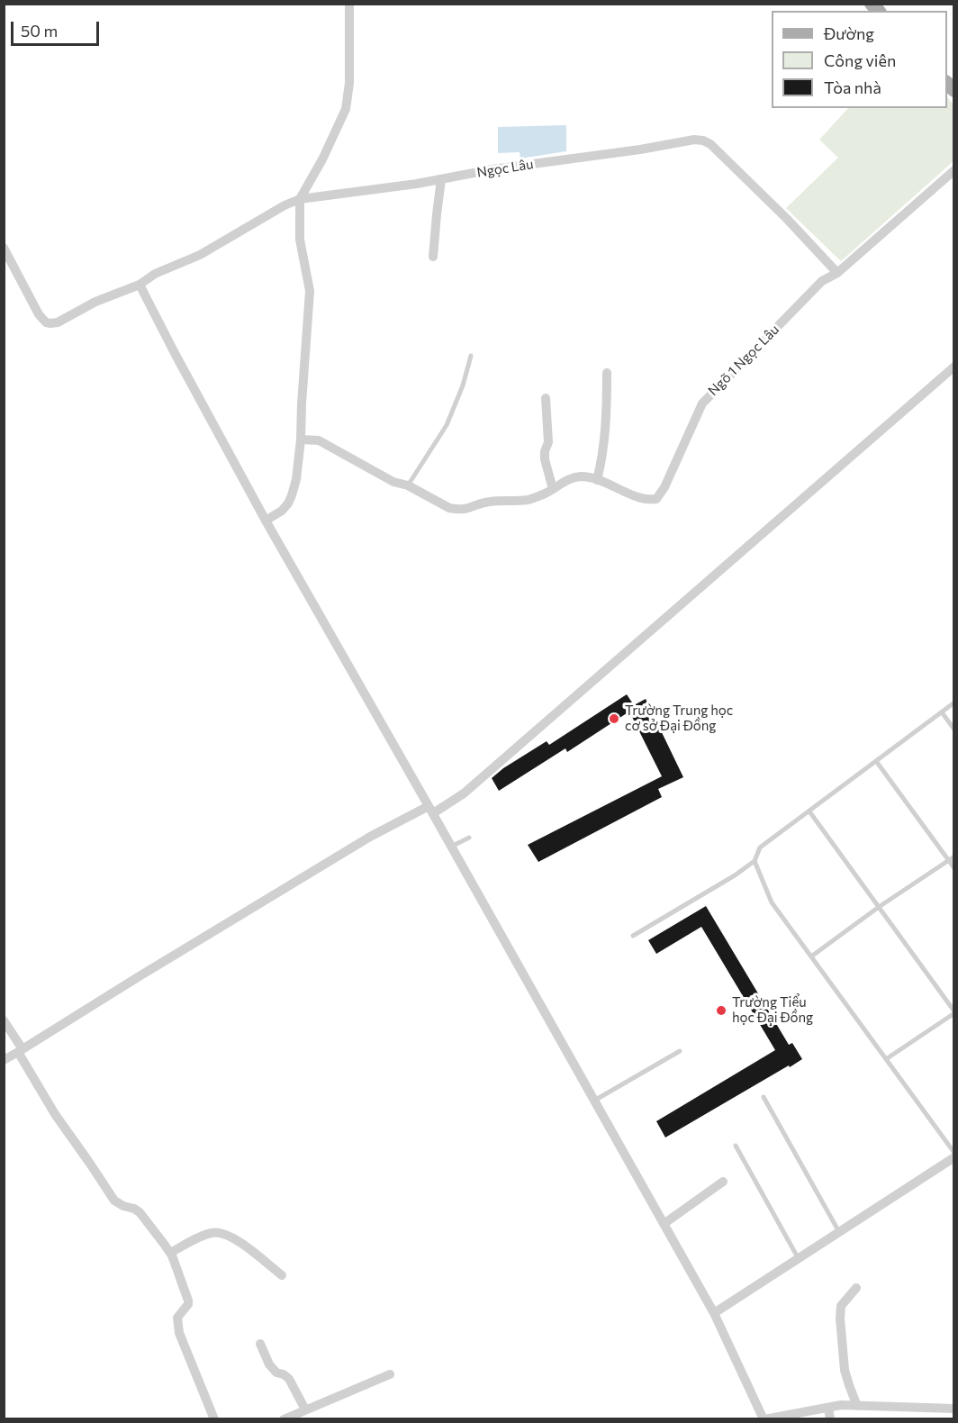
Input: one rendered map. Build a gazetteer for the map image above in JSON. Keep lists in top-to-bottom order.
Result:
{
  "streets": {
    "street": ["Ngọc Lâu", "Ngõ 1 Ngọc Lâu"]
  },
  "crossings": [
    ["Ngọc Lâu", "Ngõ 1 Ngọc Lâu"]
  ],
  "places": ["Trường Trung học cơ sở Đại Đồng", "Trường Tiểu học Đại Đồng"],
  "legend": ["Đường", "Công viên", "Tòa nhà"],
  "scale_bar": "50 m"
}
